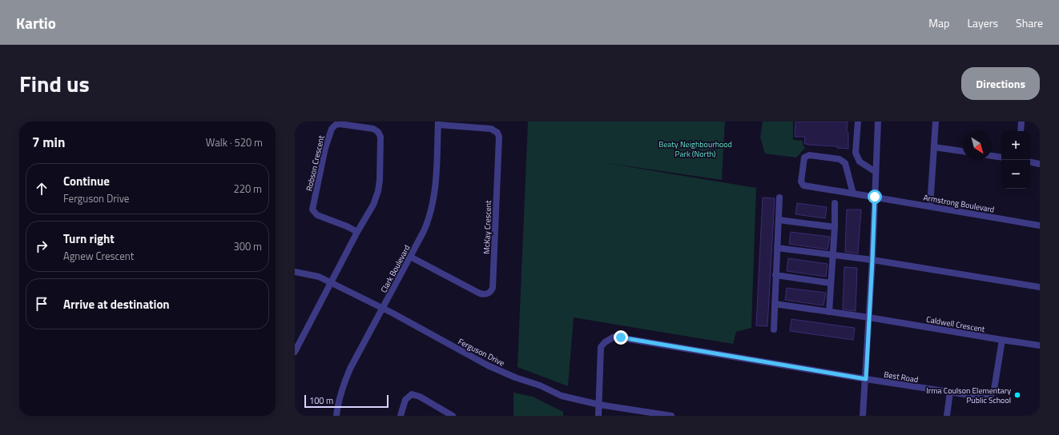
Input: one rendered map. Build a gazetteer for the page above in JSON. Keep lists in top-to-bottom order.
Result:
{
  "streets": {
    "street": [
      "Robson Crescent",
      "Armstrong Boulevard",
      "McKay Crescent",
      "Clark Boulevard",
      "Caldwell Crescent",
      "Ferguson Drive",
      "Best Road"
    ]
  },
  "crossings": [
    ["Robson Crescent", "Ferguson Drive"],
    ["McKay Crescent", "Clark Boulevard"],
    ["Clark Boulevard", "Ferguson Drive"],
    ["Caldwell Crescent", "Best Road"],
    ["Ferguson Drive", "Best Road"]
  ],
  "parks": ["Beaty Neighbourhood Park (North)"],
  "places": ["Irma Coulson Elementary Public School"],
  "scale_bar": "100 m",
  "north": "bottom right",
  "page": {
    "header": "Kartio",
    "nav": ["Map", "Layers", "Share"],
    "title": "Find us",
    "buttons": "Directions",
    "heading": ["7 min", "Walk · 520 m"],
    "map_buttons": ["+", "−"],
    "list": [
      ["Continue", "Ferguson Drive", "220 m"],
      ["Turn right", "Agnew Crescent", "300 m"],
      "Arrive at destination"
    ],
    "scale": "100 m"
  }
}
